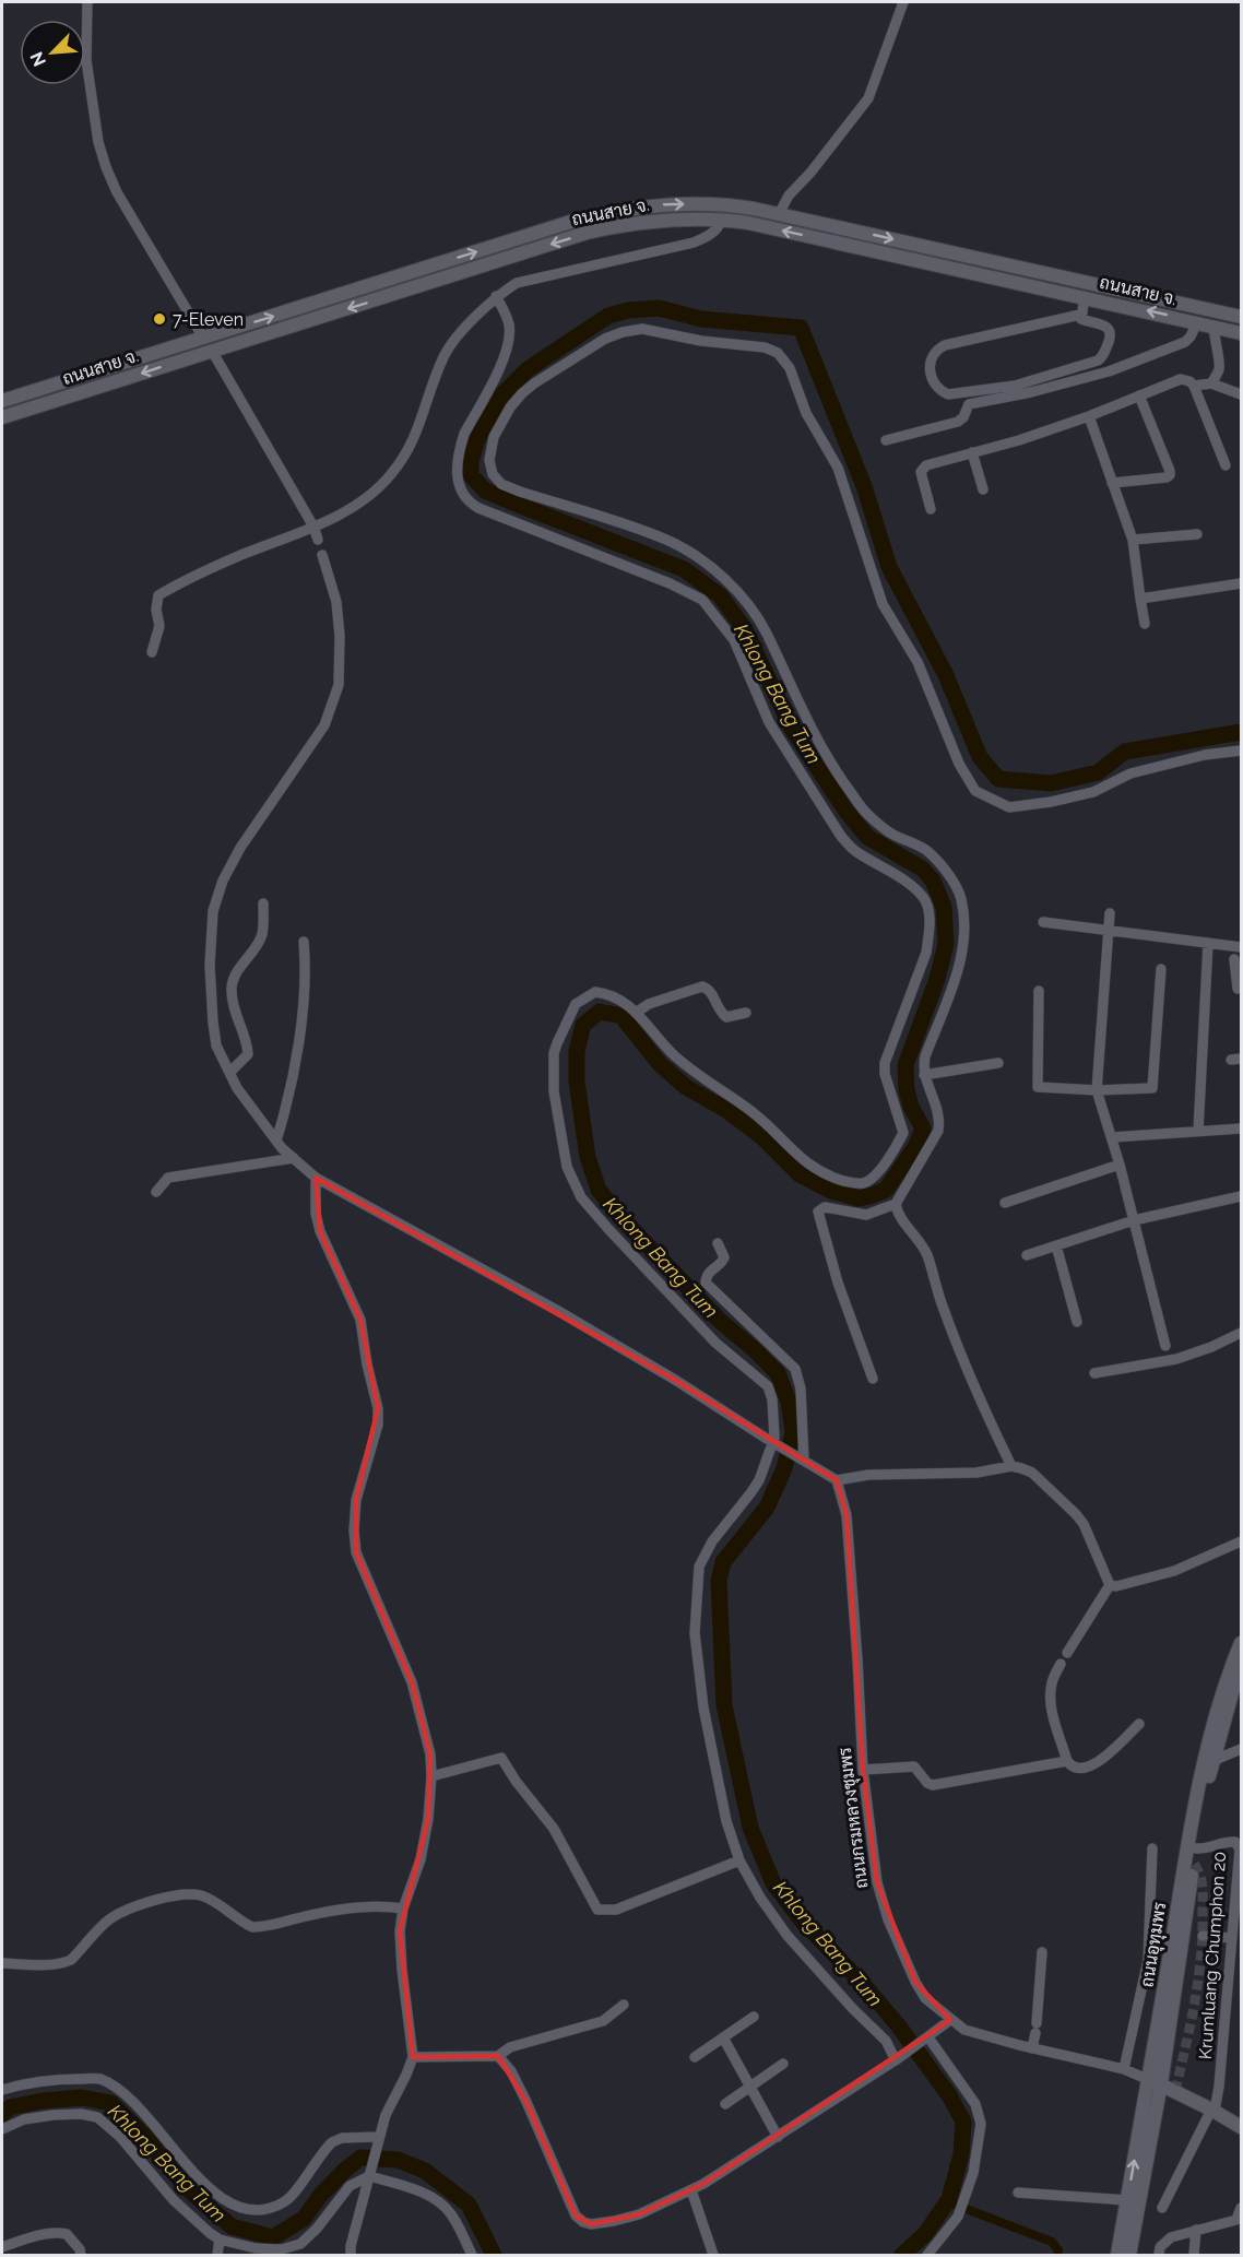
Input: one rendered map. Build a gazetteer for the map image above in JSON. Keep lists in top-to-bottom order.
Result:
{
  "streets": {
    "main road": ["ถนนสาย จ.", "ถนนกรมหลวงชุมพร", "ถนนอุทุมพร"],
    "street": ["Krumluang Chumphon 20"]
  },
  "crossings": [
    ["ถนนกรมหลวงชุมพร", "ถนนอุทุมพร"],
    ["ถนนกรมหลวงชุมพร", "Krumluang Chumphon 20"],
    ["ถนนอุทุมพร", "Krumluang Chumphon 20"]
  ],
  "water": ["Khlong Bang Tum"],
  "places": ["7-Eleven"],
  "north": "bottom left"
}
